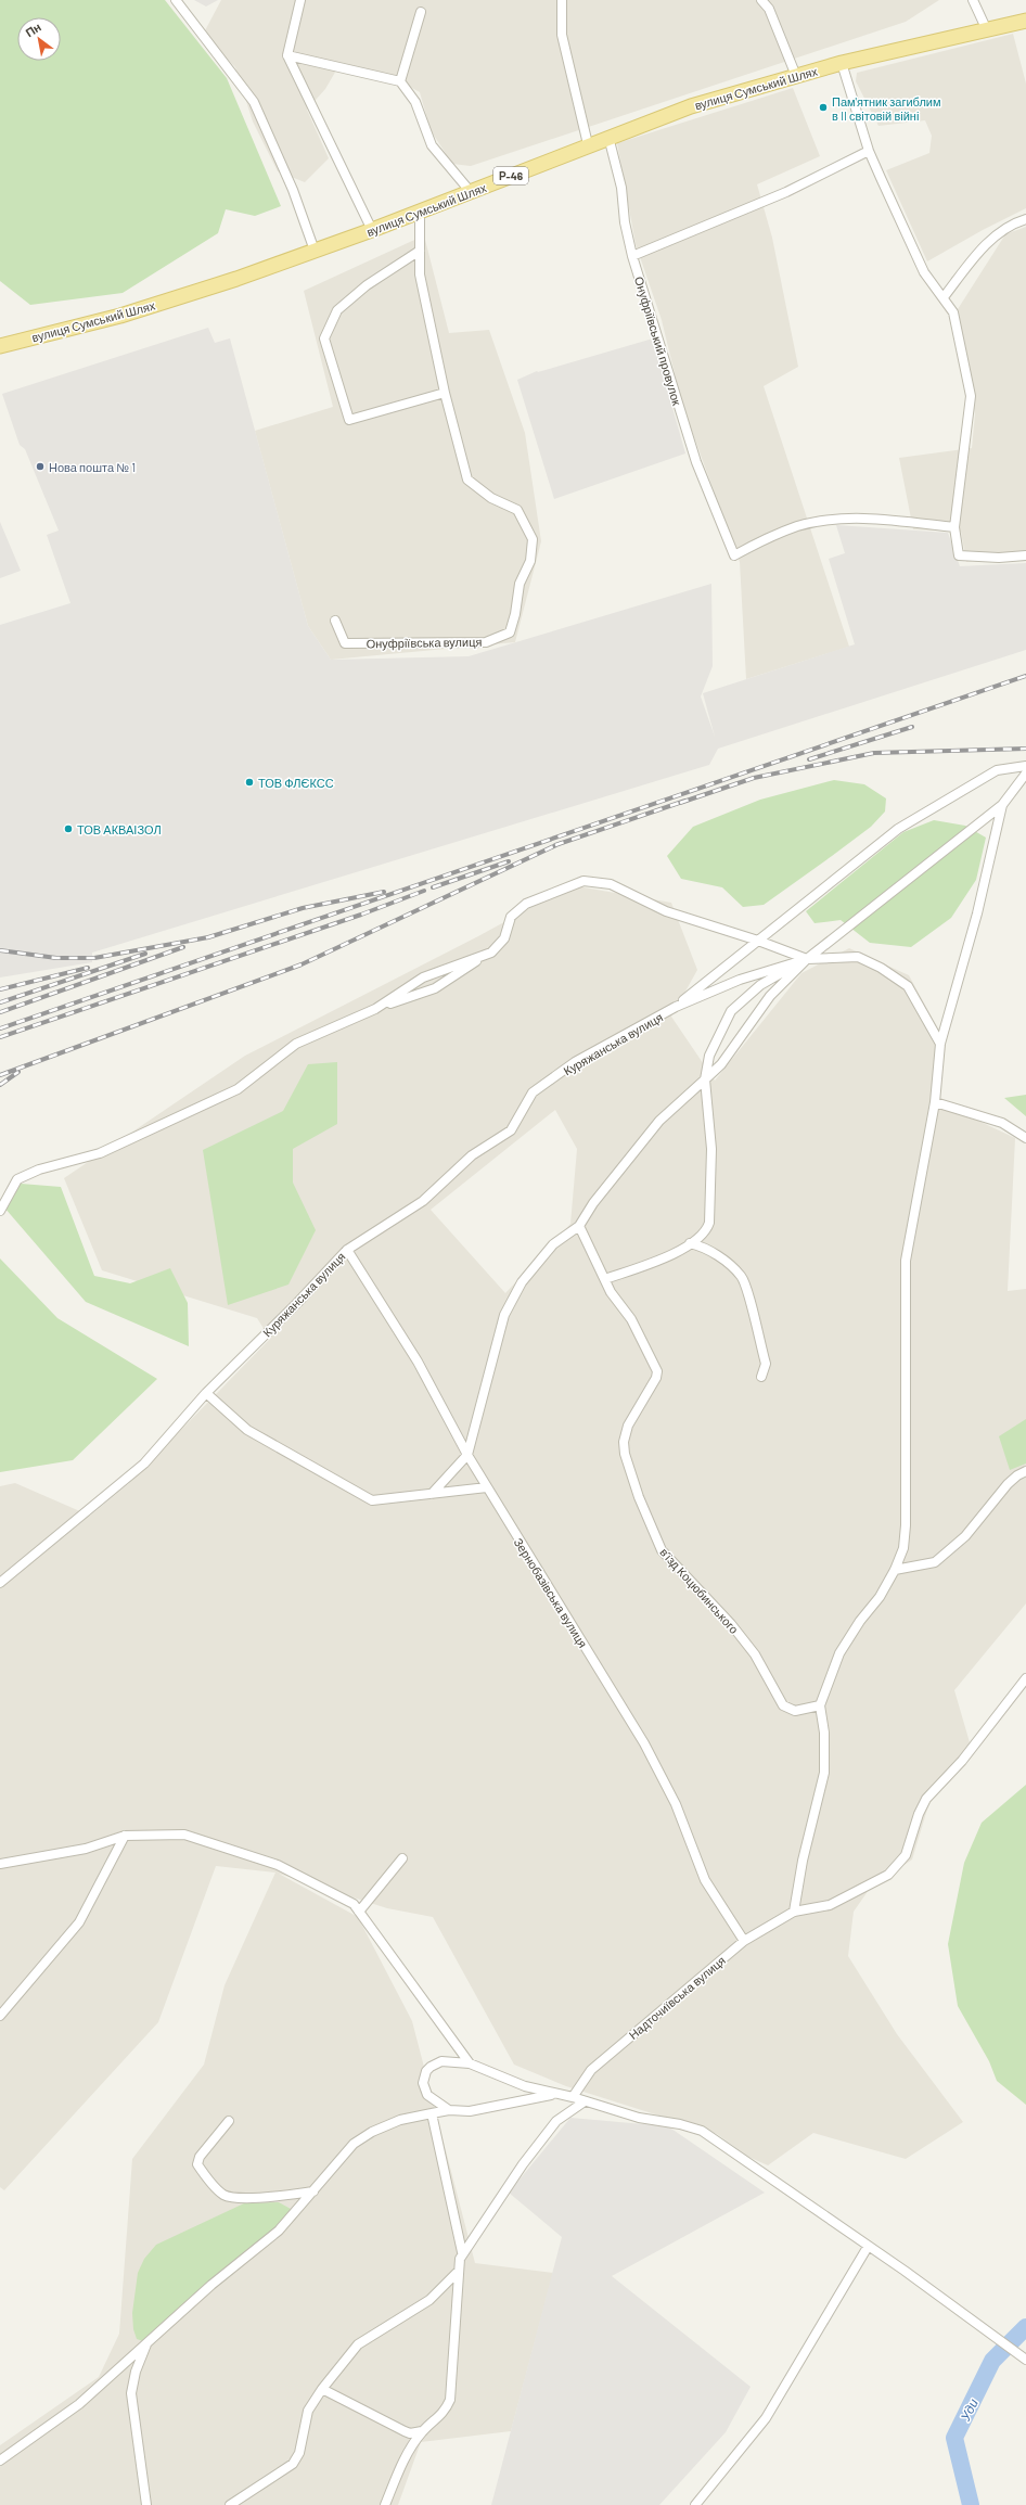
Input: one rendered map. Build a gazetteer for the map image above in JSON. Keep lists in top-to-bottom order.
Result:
{
  "streets": {
    "main road": ["вулиця Сумський Шлях", "Р-46"],
    "street": [
      "Онуфріївський провулок",
      "Онуфріївська вулиця",
      "Куряжанська вулиця",
      "в’їзд Коцюбинського",
      "Зернобазівська вулиця",
      "Надточиївська вулиця"
    ]
  },
  "crossings": [
    ["вулиця Сумський Шлях", "Онуфріївський провулок"],
    ["вулиця Сумський Шлях", "Онуфріївська вулиця"],
    ["Куряжанська вулиця", "Зернобазівська вулиця"],
    ["Зернобазівська вулиця", "Надточиївська вулиця"]
  ],
  "water": ["Уди"],
  "places": [
    "Пам'ятник загиблим в II світовій війні",
    "Нова пошта № 1",
    "ТОВ ФЛЄКСС",
    "ТОВ АКВАІЗОЛ"
  ],
  "north": "top left"
}
